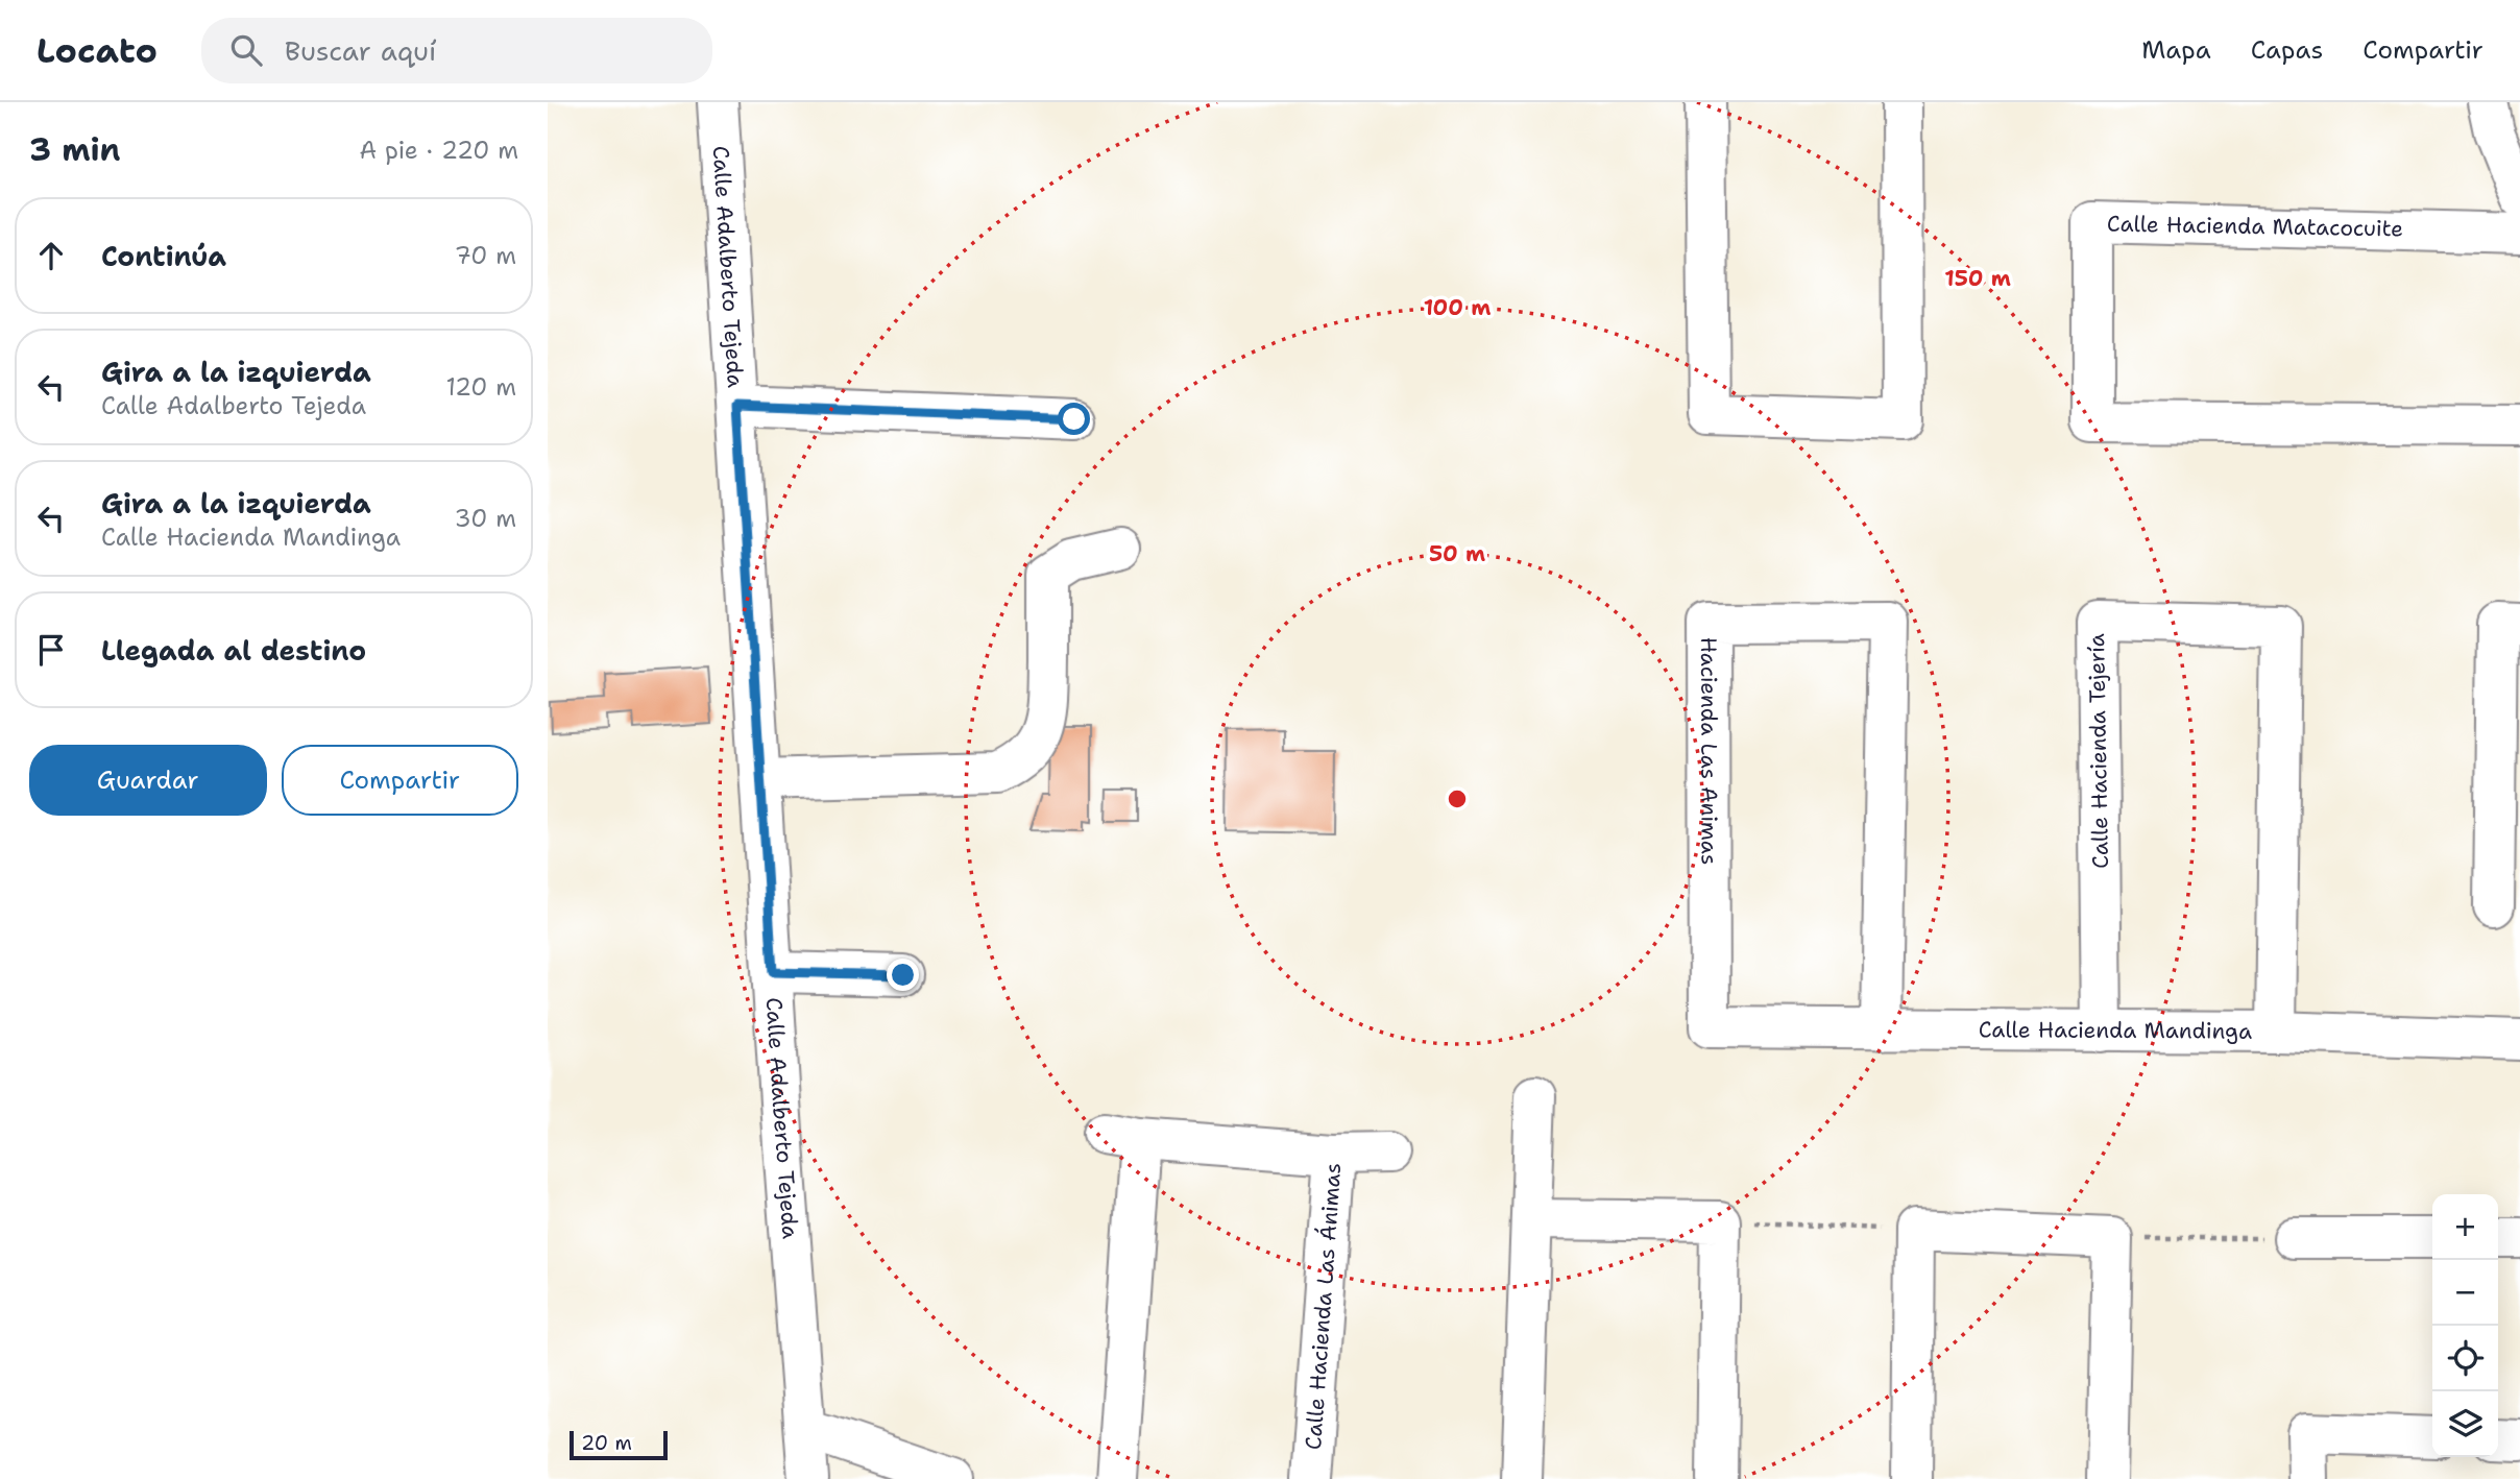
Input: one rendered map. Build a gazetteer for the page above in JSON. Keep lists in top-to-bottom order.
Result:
{
  "streets": {
    "street": [
      "Calle Hacienda Matacocuite",
      "Calle Adalberto Tejeda",
      "Hacienda Las Animas",
      "Calle Hacienda Tejería",
      "Calle Hacienda Mandinga",
      "Calle Hacienda Las Ánimas"
    ]
  },
  "crossings": [
    ["Hacienda Las Animas", "Calle Hacienda Mandinga"],
    ["Calle Hacienda Tejería", "Calle Hacienda Mandinga"]
  ],
  "scale_bar": "20 m",
  "page": {
    "header": "Locato",
    "search": "Buscar aquí",
    "nav": ["Mapa", "Capas", "Compartir"],
    "heading": ["3 min", "A pie · 220 m"],
    "list": [
      ["Continúa", "70 m"],
      ["Gira a la izquierda", "Calle Adalberto Tejeda", "120 m"],
      ["Gira a la izquierda", "Calle Hacienda Mandinga", "30 m"],
      "Llegada al destino"
    ],
    "buttons": ["Guardar", "Compartir"],
    "map_buttons": ["+", "−"],
    "scale": "20 m"
  },
  "rings": ["150 m", "100 m", "50 m"]
}
